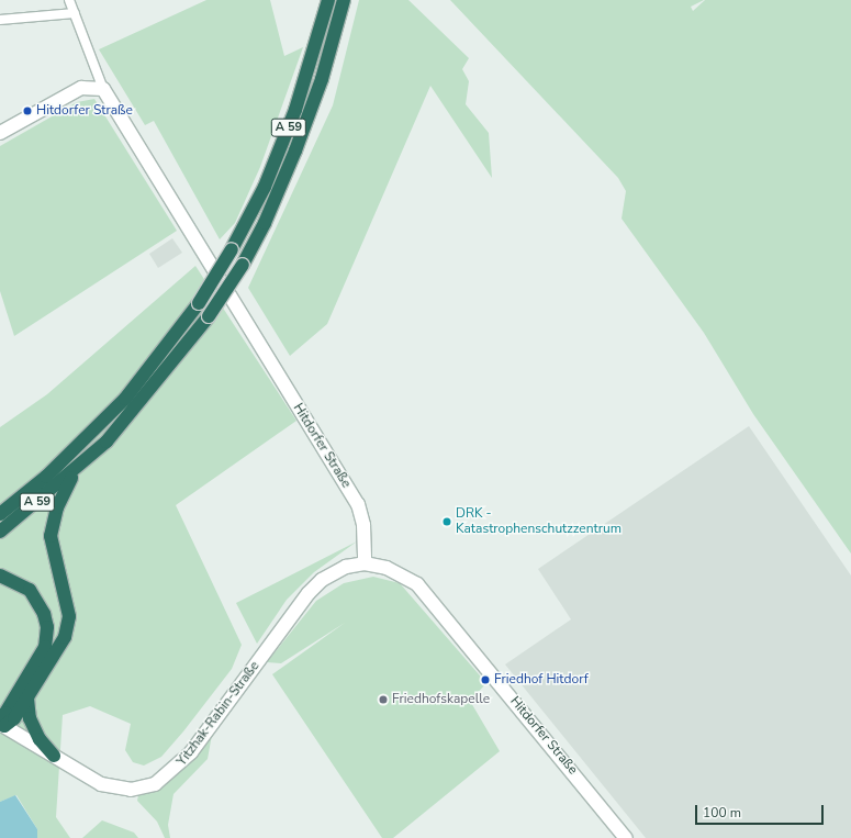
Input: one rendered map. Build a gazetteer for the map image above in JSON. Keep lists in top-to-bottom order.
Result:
{
  "streets": {
    "highway": ["A 59"],
    "street": ["Hitdorfer Straße", "Yitzhak-Rabin-Straße"]
  },
  "crossings": [
    ["Hitdorfer Straße", "Yitzhak-Rabin-Straße"]
  ],
  "places": [
    "Hitdorfer Straße",
    "DRK - Katastrophenschutzzentrum",
    "Friedhof Hitdorf",
    "Friedhofskapelle"
  ],
  "scale_bar": "100 m"
}
